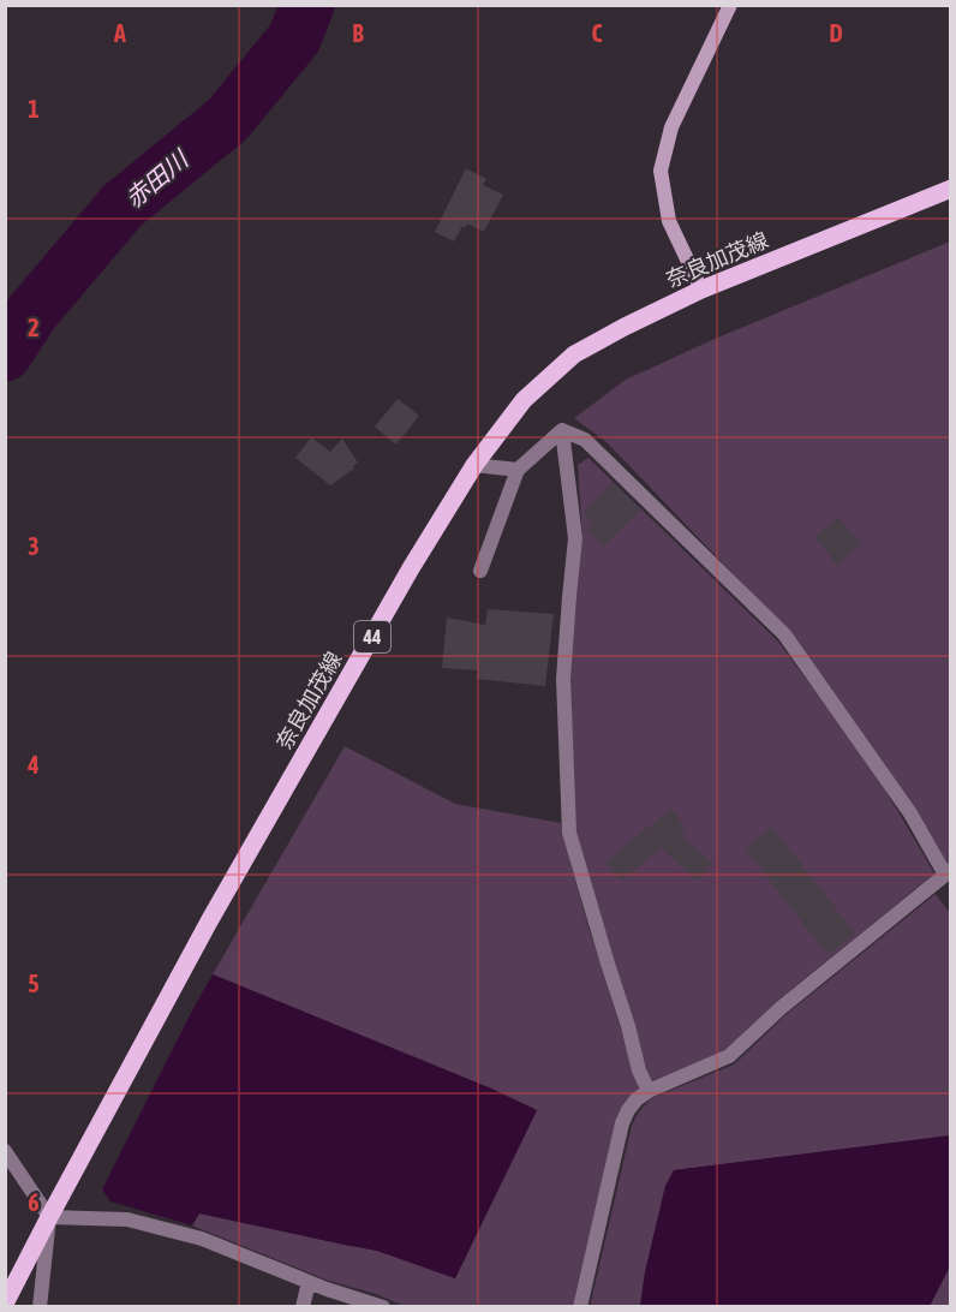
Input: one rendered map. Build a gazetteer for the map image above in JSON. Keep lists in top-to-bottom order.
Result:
{
  "streets": {
    "main road": ["奈良加茂線", "44"]
  },
  "water": ["赤田川"],
  "grid": {
    "columns": [
      "A",
      "B",
      "C",
      "D"
    ],
    "rows": [
      "1",
      "2",
      "3",
      "4",
      "5",
      "6"
    ]
  }
}
